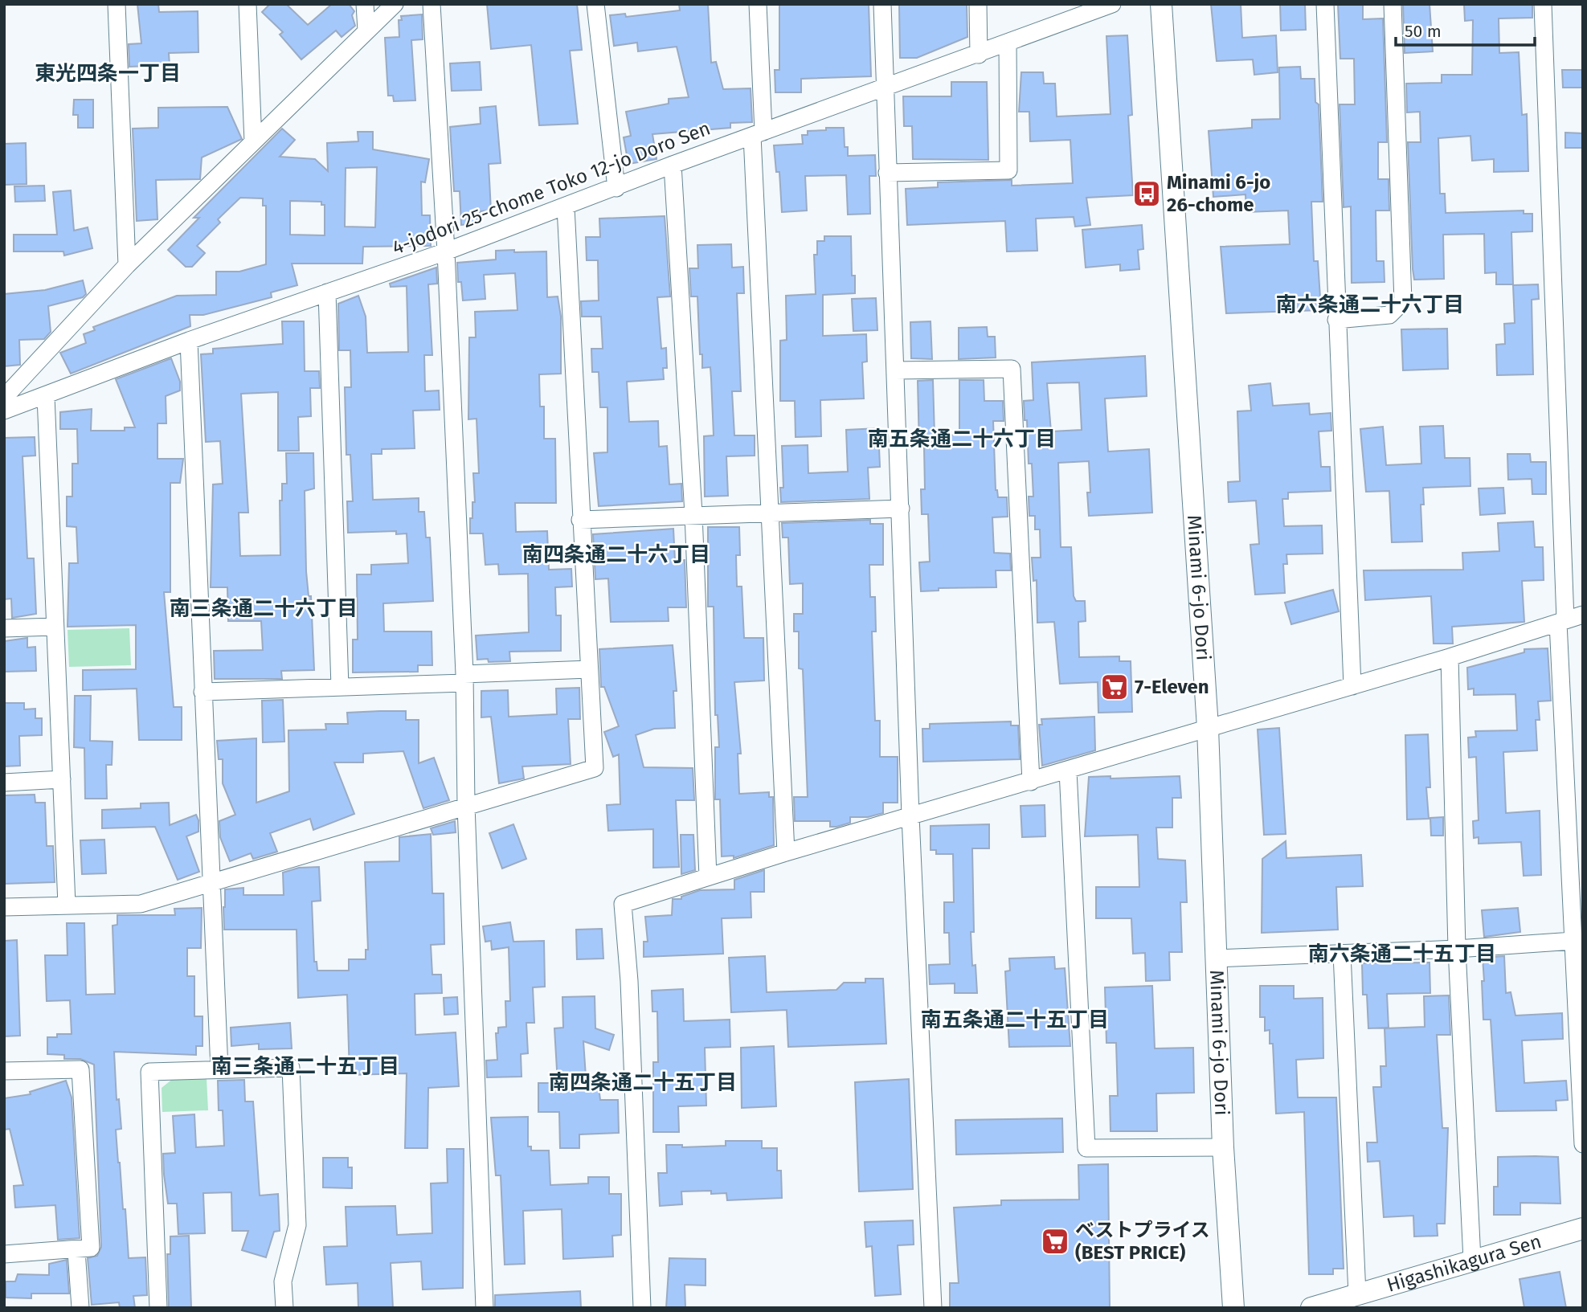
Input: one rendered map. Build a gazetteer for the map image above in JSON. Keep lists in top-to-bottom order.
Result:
{
  "streets": {
    "street": ["4-jodori 25-chome Toko 12-jo Doro Sen", "Minami 6-jo Dori", "Higashikagura Sen"]
  },
  "districts": [
    "東光四条一丁目",
    "南六条通二十六丁目",
    "南五条通二十六丁目",
    "南四条通二十六丁目",
    "南三条通二十六丁目",
    "南六条通二十五丁目",
    "南五条通二十五丁目",
    "南三条通二十五丁目",
    "南四条通二十五丁目"
  ],
  "places": {
    "bus stop": ["Minami 6-jo 26-chome"],
    "supermarket": ["7-Eleven", "ベストプライス (BEST PRICE)"]
  },
  "scale_bar": "50 m"
}
